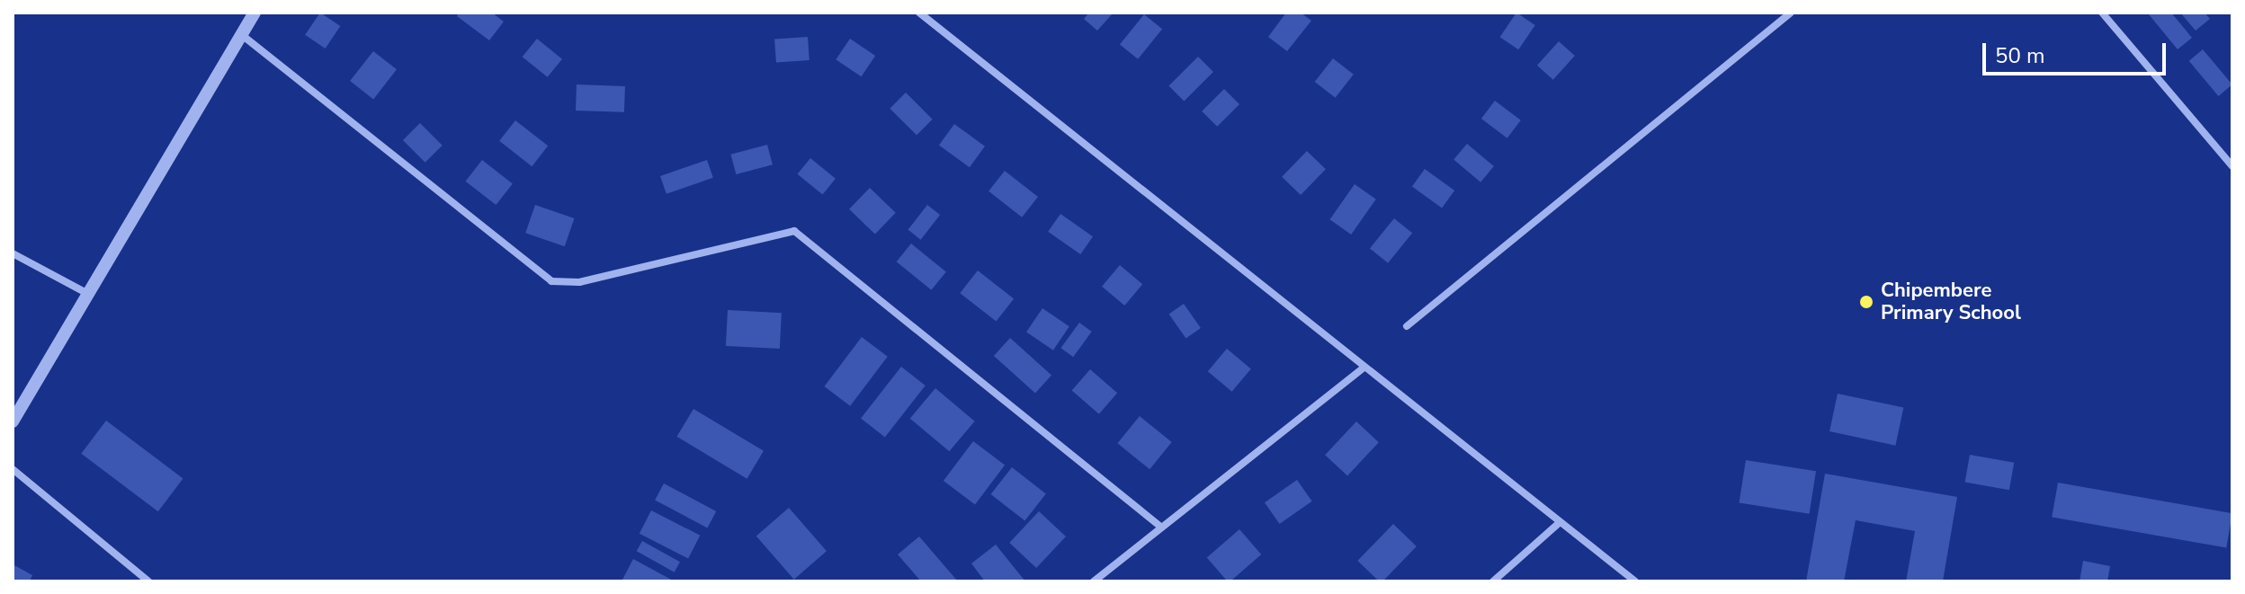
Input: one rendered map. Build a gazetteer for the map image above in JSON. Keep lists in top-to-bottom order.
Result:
{
  "places": ["Chipembere Primary School"],
  "scale_bar": "50 m"
}
